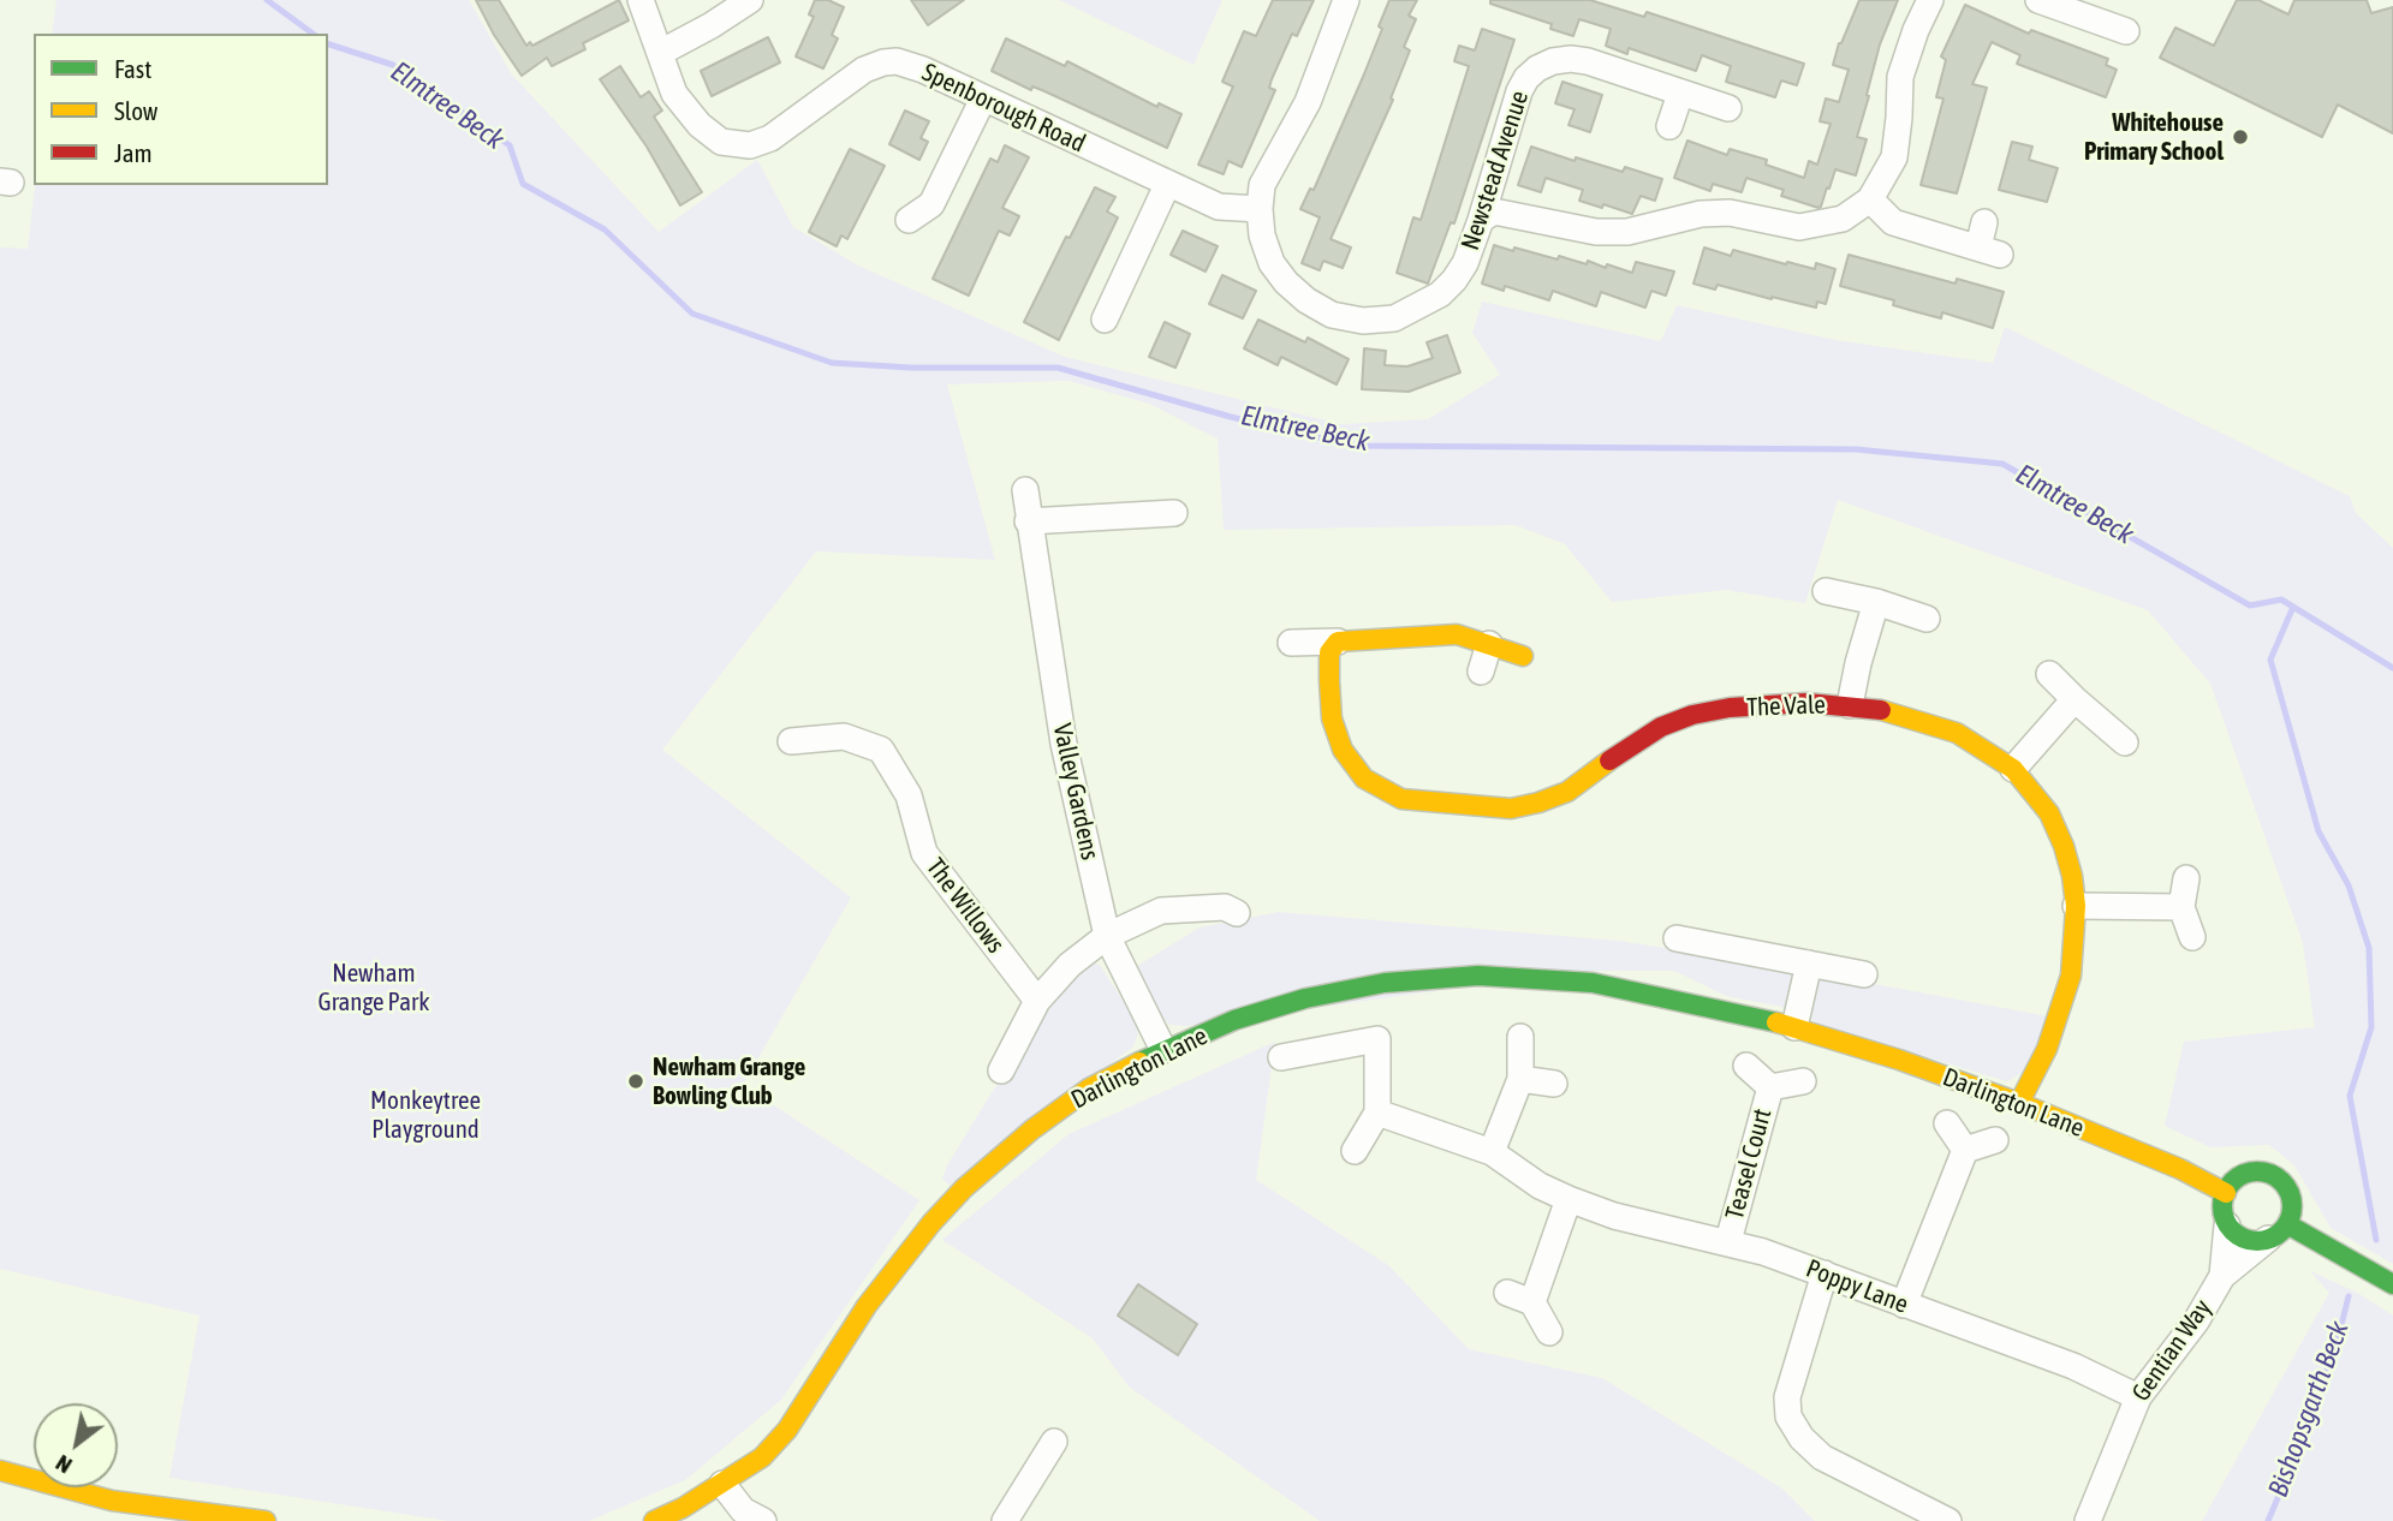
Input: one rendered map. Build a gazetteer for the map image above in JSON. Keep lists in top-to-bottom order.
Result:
{
  "streets": {
    "street": [
      "Spenborough Road",
      "Newstead Avenue",
      "The Vale",
      "Valley Gardens",
      "The Willows",
      "Darlington Lane",
      "Teasel Court",
      "Poppy Lane",
      "Gentian Way"
    ]
  },
  "crossings": [
    ["Spenborough Road", "Newstead Avenue"],
    ["The Vale", "Darlington Lane"],
    ["Valley Gardens", "Darlington Lane"],
    ["Teasel Court", "Poppy Lane"],
    ["Poppy Lane", "Gentian Way"]
  ],
  "water": ["Elmtree Beck", "Bishopsgarth Beck"],
  "parks": ["Newham Grange Park", "Monkeytree Playground"],
  "places": ["Whitehouse Primary School", "Newham Grange Bowling Club"],
  "legend": ["Fast", "Slow", "Jam"],
  "north": "bottom left"
}
